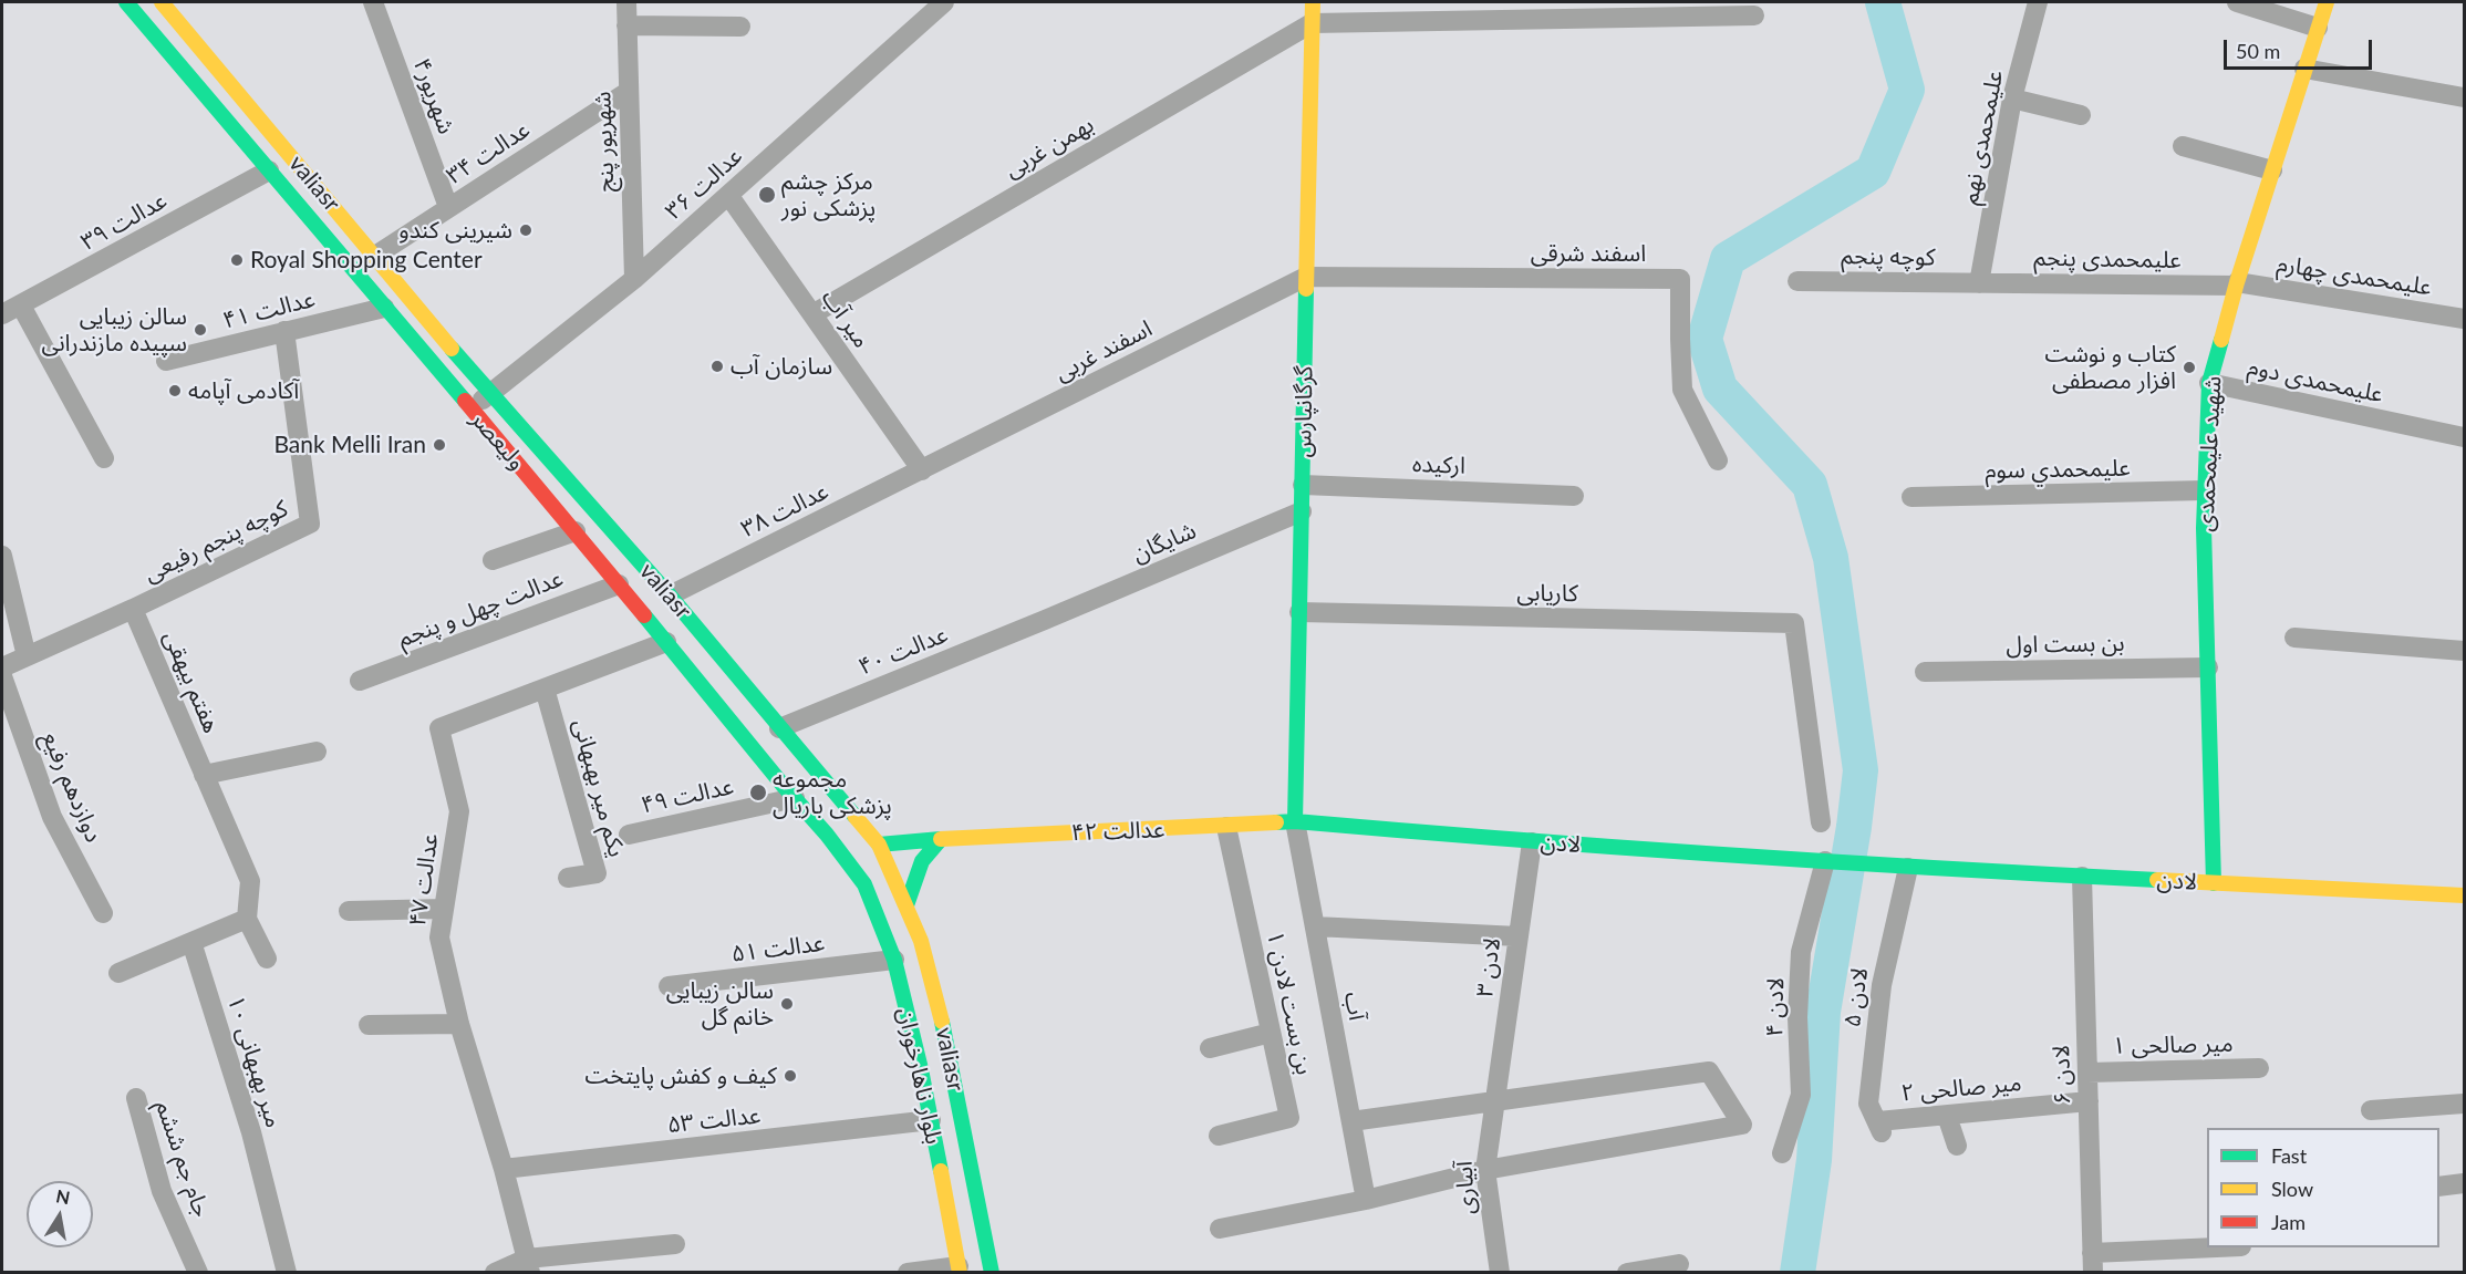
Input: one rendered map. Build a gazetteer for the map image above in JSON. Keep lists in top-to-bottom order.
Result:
{
  "streets": {
    "main road": [
      "valiasr",
      "گرگانپارس",
      "ولیعصر",
      "شهید علیمحمدی",
      "عدالت ۴۲",
      "لادن",
      "بلوار ناهارخوران"
    ],
    "street": [
      "شهریور۴",
      "علیمحمدی نهم",
      "شهریور پنج",
      "بهمن غربی",
      "عدالت ۳۴",
      "عدالت ۳۶",
      "عدالت ۳۹",
      "اسفند شرقی",
      "کوچه پنجم",
      "علیمحمدی پنجم",
      "علیمحمدی چهارم",
      "عدالت ۴۱",
      "میر آب",
      "اسفند غربی",
      "علیمحمدی دوم",
      "ارکیده",
      "عليمحمدي سوم",
      "عدالت ۳۸",
      "کوچه پنجم رفیعی",
      "شایگان",
      "کاریابی",
      "عدالت چهل و پنجم",
      "بن بست اول",
      "عدالت ۴۰",
      "هفتم بیهقی",
      "دوازدهم رفیع",
      "یکم میر بهبهانی",
      "عدالت ۴۹",
      "عدالت ۴۷",
      "عدالت ۵۱",
      "۳ لادن",
      "۵ لادن",
      "۱ بن بست لادن",
      "آب",
      "۴ لادن",
      "۱ میر صالحی",
      "۱۰ میر بهبهانی",
      "۶ لادن",
      "۲ میر صالحی",
      "عدالت ۵۳",
      "جام جم ششم",
      "آبیاری"
    ]
  },
  "crossings": [
    ["شهریور۴", "عدالت ۳۴"],
    ["علیمحمدی نهم", "کوچه پنجم"],
    ["علیمحمدی نهم", "علیمحمدی پنجم"],
    ["شهریور پنج", "عدالت ۳۴"],
    ["شهریور پنج", "عدالت ۳۶"],
    ["بهمن غربی", "میر آب"],
    ["بهمن غربی", "گرگانپارس"],
    ["عدالت ۳۴", "valiasr"],
    ["valiasr", "عدالت ۳۶"],
    ["valiasr", "عدالت ۳۸"],
    ["valiasr", "عدالت ۴۰"],
    ["valiasr", "عدالت ۴۲"],
    ["عدالت ۳۶", "میر آب"],
    ["عدالت ۳۶", "ولیعصر"],
    ["عدالت ۳۹", "ولیعصر"],
    ["اسفند شرقی", "اسفند غربی"],
    ["اسفند شرقی", "گرگانپارس"],
    ["کوچه پنجم", "علیمحمدی پنجم"],
    ["علیمحمدی پنجم", "علیمحمدی چهارم"],
    ["علیمحمدی پنجم", "شهید علیمحمدی"],
    ["علیمحمدی چهارم", "شهید علیمحمدی"],
    ["عدالت ۴۱", "ولیعصر"],
    ["عدالت ۴۱", "کوچه پنجم رفیعی"],
    ["میر آب", "اسفند غربی"],
    ["میر آب", "عدالت ۳۸"],
    ["اسفند غربی", "گرگانپارس"],
    ["اسفند غربی", "عدالت ۳۸"],
    ["علیمحمدی دوم", "شهید علیمحمدی"],
    ["گرگانپارس", "ارکیده"],
    ["گرگانپارس", "شایگان"],
    ["گرگانپارس", "کاریابی"],
    ["گرگانپارس", "عدالت ۴۲"],
    ["گرگانپارس", "لادن"],
    ["گرگانپارس", "آب"],
    ["ولیعصر", "عدالت چهل و پنجم"],
    ["ولیعصر", "عدالت ۴۹"],
    ["ولیعصر", "عدالت ۴۷"],
    ["ولیعصر", "بلوار ناهارخوران"],
    ["شهید علیمحمدی", "عليمحمدي سوم"],
    ["شهید علیمحمدی", "بن بست اول"],
    ["شهید علیمحمدی", "لادن"],
    ["کوچه پنجم رفیعی", "هفتم بیهقی"],
    ["شایگان", "عدالت ۴۰"],
    ["یکم میر بهبهانی", "عدالت ۴۷"],
    ["عدالت ۴۲", "لادن"],
    ["عدالت ۴۲", "۱ بن بست لادن"],
    ["عدالت ۴۲", "آب"],
    ["لادن", "۳ لادن"],
    ["لادن", "۵ لادن"],
    ["لادن", "آب"],
    ["لادن", "۴ لادن"],
    ["لادن", "۶ لادن"],
    ["عدالت ۴۷", "عدالت ۵۳"],
    ["عدالت ۵۱", "بلوار ناهارخوران"],
    ["۳ لادن", "آبیاری"],
    ["۵ لادن", "۲ میر صالحی"],
    ["۱ میر صالحی", "۶ لادن"],
    ["۶ لادن", "۲ میر صالحی"],
    ["بلوار ناهارخوران", "عدالت ۵۳"]
  ],
  "places": [
    "مرکز چشم پزشکی نور",
    "شیرینی کندو",
    "Royal Shopping Center",
    "سالن زیبایی سپیده مازندرانی",
    "سازمان آب",
    "کتاب و نوشت افزار مصطفی",
    "آکادمی آپامه",
    "Bank Melli Iran",
    "مجموعه پزشکی باریال",
    "سالن زیبایی خانم گل",
    "کیف و کفش پایتخت"
  ],
  "legend": ["Fast", "Slow", "Jam"],
  "scale_bar": "50 m",
  "north": "top"
}
